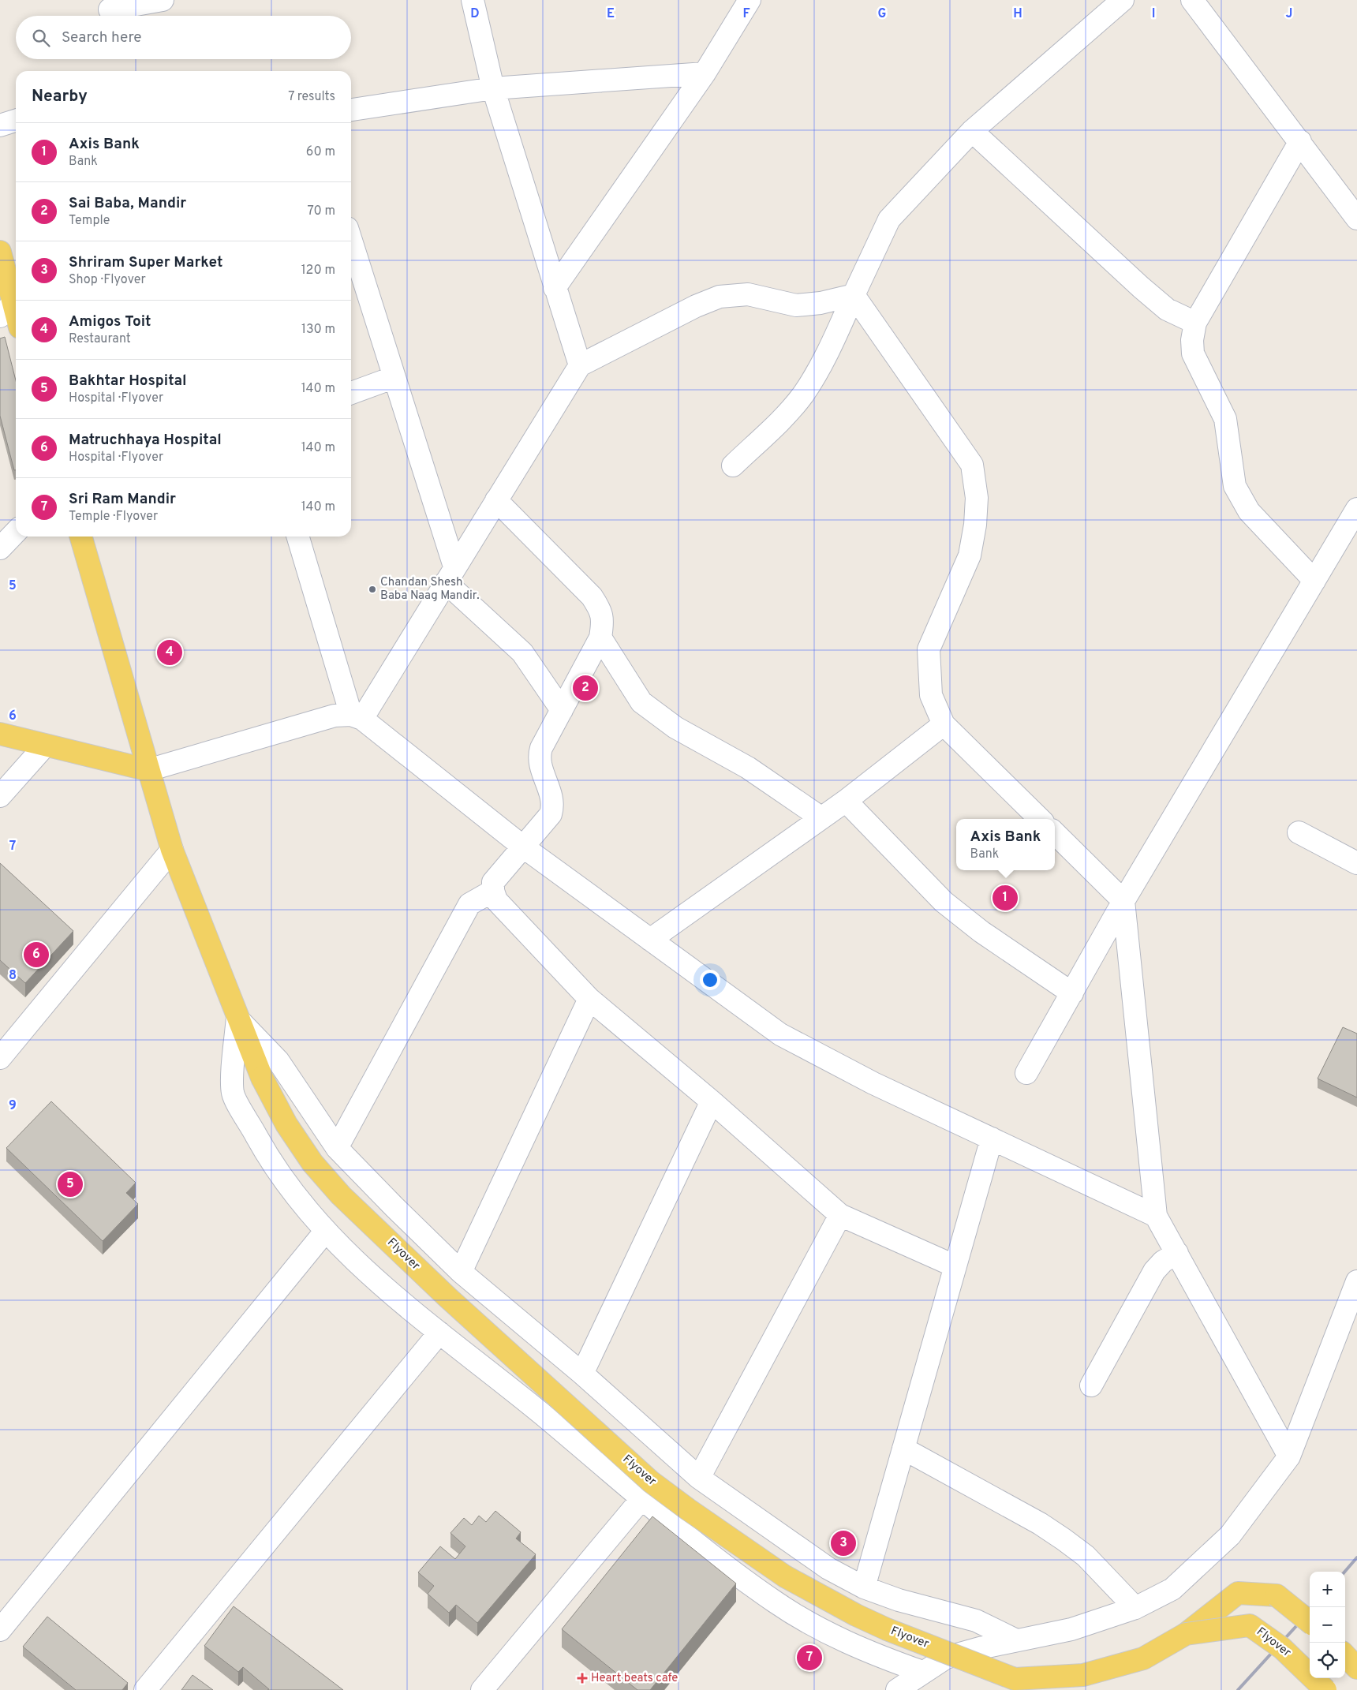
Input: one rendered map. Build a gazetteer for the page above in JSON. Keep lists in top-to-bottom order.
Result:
{
  "streets": {
    "main road": ["Flyover"]
  },
  "places": {
    "other": ["Chandan Shesh Baba Naag Mandir."],
    "health": ["Heart beats cafe"]
  },
  "page": {
    "search": "Search here",
    "heading": ["Nearby", "7 results"],
    "list": [
      {
        "mark": "1",
        "name": "Axis Bank",
        "note": "Bank",
        "value": "60 m"
      },
      {
        "mark": "2",
        "name": "Sai Baba, Mandir",
        "note": "Temple",
        "value": "70 m"
      },
      {
        "mark": "3",
        "name": "Shriram Super Market",
        "note": "Shop · Flyover",
        "value": "120 m"
      },
      {
        "mark": "4",
        "name": "Amigos Toit",
        "note": "Restaurant",
        "value": "130 m"
      },
      {
        "mark": "5",
        "name": "Bakhtar Hospital",
        "note": "Hospital · Flyover",
        "value": "140 m"
      },
      {
        "mark": "6",
        "name": "Matruchhaya Hospital",
        "note": "Hospital · Flyover",
        "value": "140 m"
      },
      {
        "mark": "7",
        "name": "Sri Ram Mandir",
        "note": "Temple · Flyover",
        "value": "140 m"
      }
    ],
    "pins": [
      "4",
      "2",
      "1",
      "6",
      "5",
      "3",
      "7"
    ],
    "popup": ["Axis Bank", "Bank"],
    "map_buttons": ["+", "−"]
  },
  "grid": {
    "columns": [
      "D",
      "E",
      "F",
      "G",
      "H",
      "I",
      "J"
    ],
    "rows": [
      "5",
      "6",
      "7",
      "8",
      "9"
    ]
  }
}
